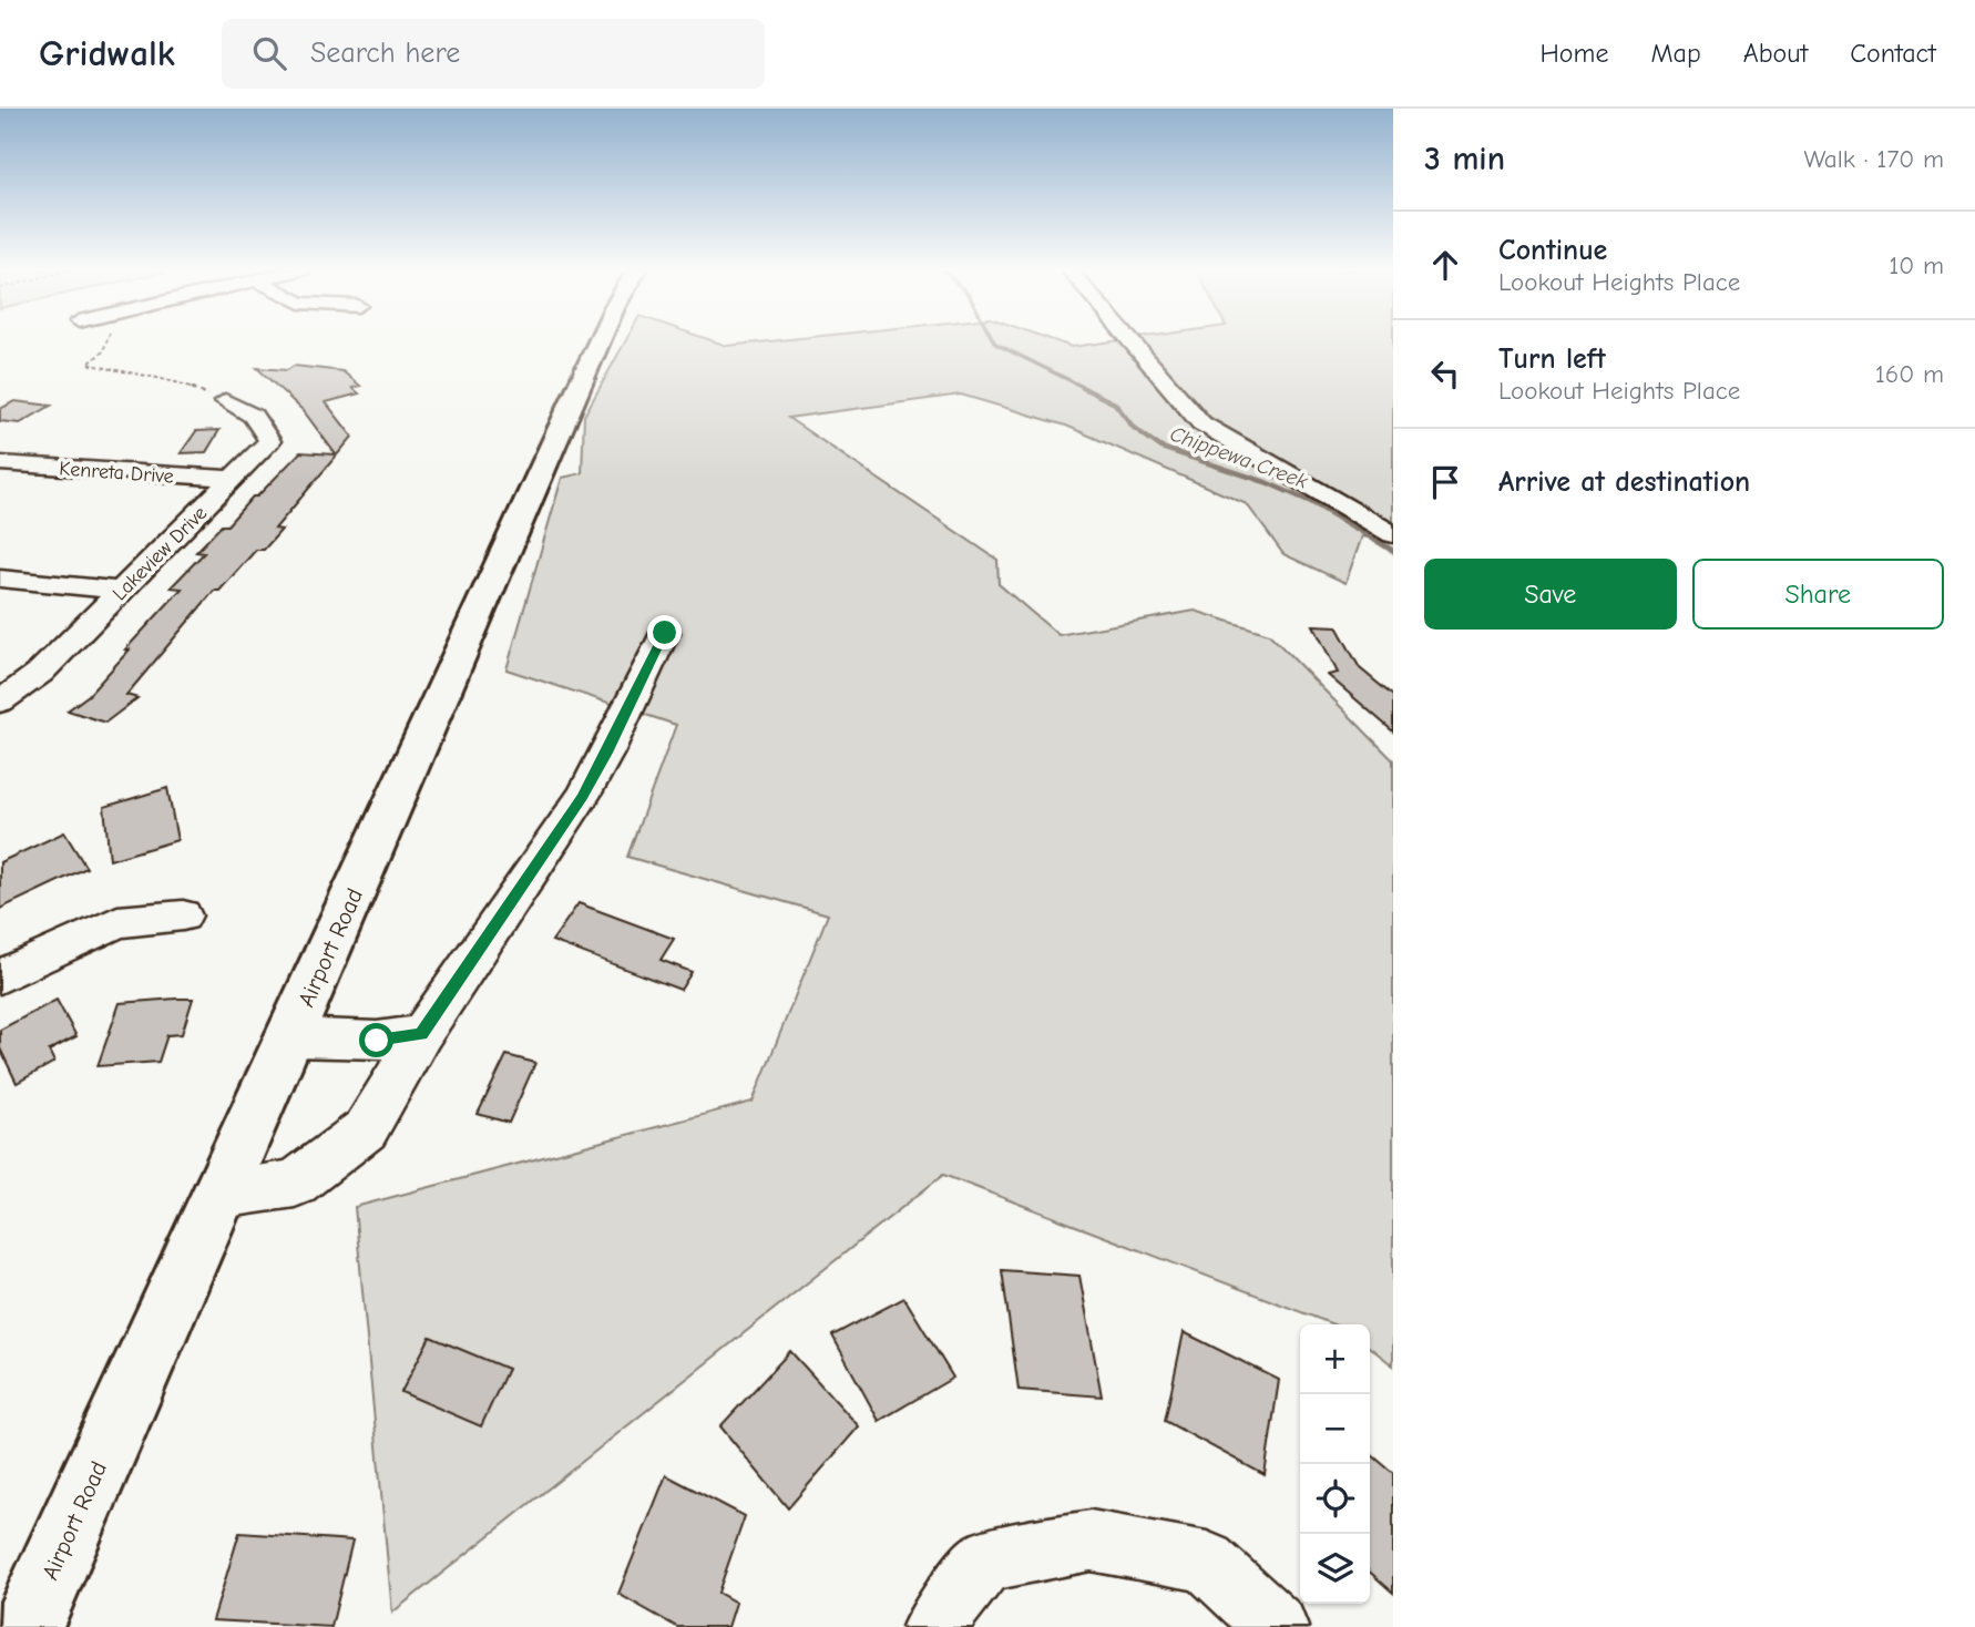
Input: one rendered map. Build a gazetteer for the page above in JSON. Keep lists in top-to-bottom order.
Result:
{
  "streets": {
    "main road": ["Airport Road"],
    "street": ["Kenreta Drive", "Lakeview Drive"]
  },
  "crossings": [
    ["Kenreta Drive", "Lakeview Drive"]
  ],
  "water": ["Chippewa Creek"],
  "page": {
    "header": "Gridwalk",
    "search": "Search here",
    "nav": [
      "Home",
      "Map",
      "About",
      "Contact"
    ],
    "heading": ["3 min", "Walk · 170 m"],
    "list": [
      ["Continue", "Lookout Heights Place", "10 m"],
      ["Turn left", "Lookout Heights Place", "160 m"],
      "Arrive at destination"
    ],
    "buttons": ["Save", "Share"],
    "map_buttons": ["+", "−"]
  }
}
